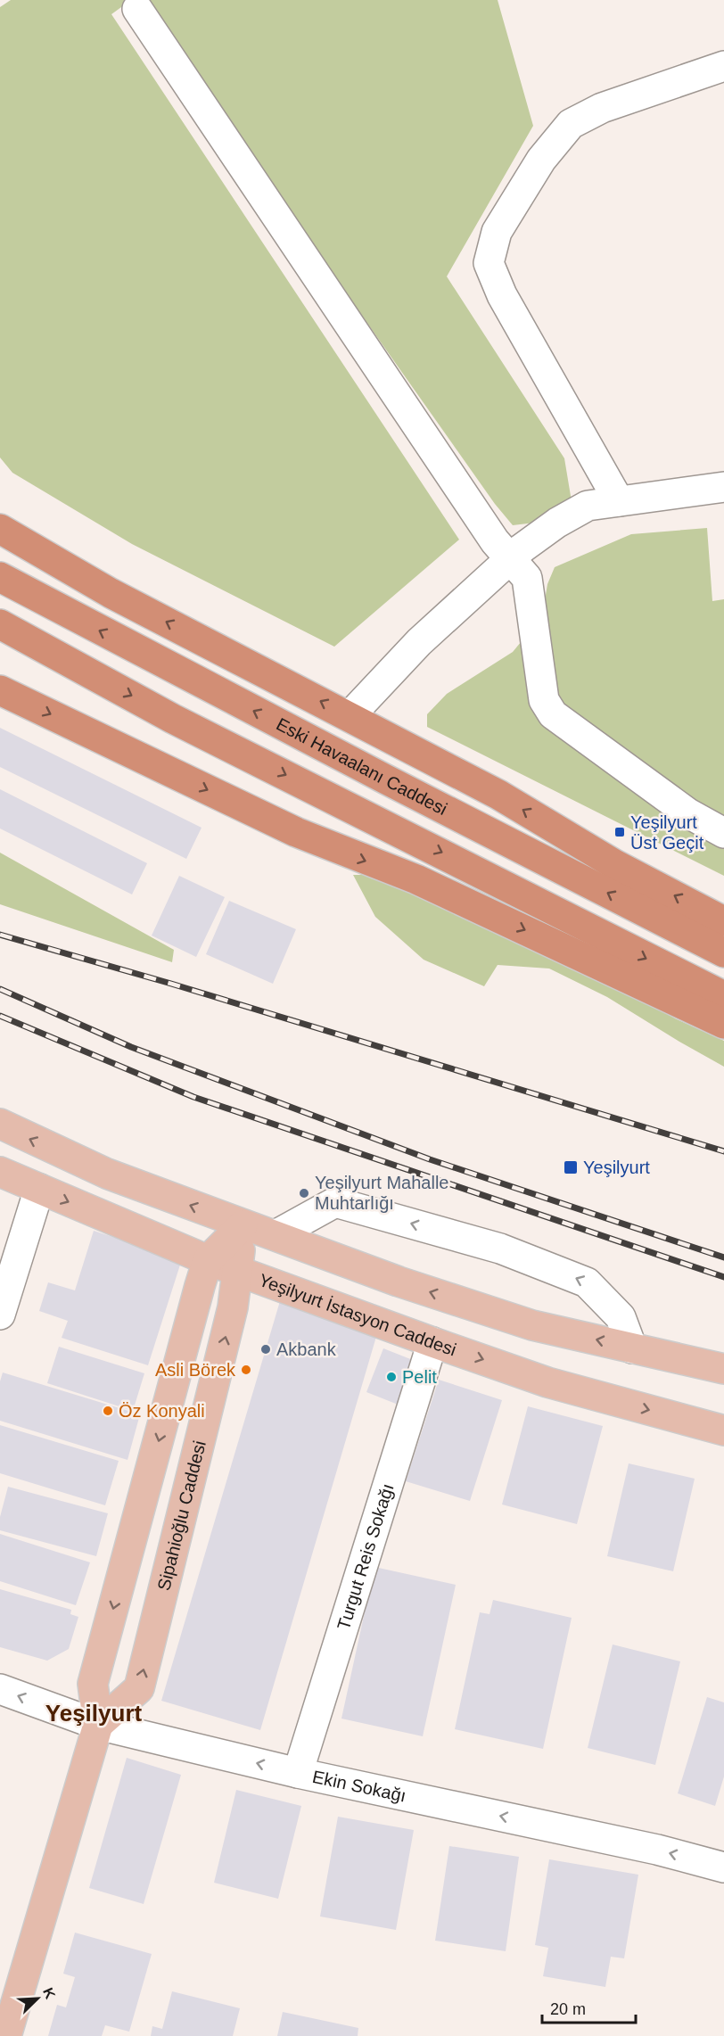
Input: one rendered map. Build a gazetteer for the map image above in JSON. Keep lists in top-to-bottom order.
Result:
{
  "streets": {
    "highway": ["Eski Havaalanı Caddesi"],
    "main road": ["Yeşilyurt İstasyon Caddesi", "Sipahioğlu Caddesi"],
    "street": ["Turgut Reis Sokağı", "Ekin Sokağı"]
  },
  "crossings": [
    ["Yeşilyurt İstasyon Caddesi", "Sipahioğlu Caddesi"],
    ["Yeşilyurt İstasyon Caddesi", "Turgut Reis Sokağı"],
    ["Sipahioğlu Caddesi", "Ekin Sokağı"],
    ["Turgut Reis Sokağı", "Ekin Sokağı"]
  ],
  "one_way": ["Ekin Sokağı"],
  "districts": ["Yeşilyurt"],
  "places": {
    "transit": ["Yeşilyurt Üst Geçit", "Yeşilyurt"],
    "other": [
      "Yeşilyurt Mahalle Muhtarlığı",
      "Akbank",
      "Asli Börek",
      "Pelit",
      "Öz Konyali"
    ]
  },
  "scale_bar": "20 m",
  "north": "top right"
}
